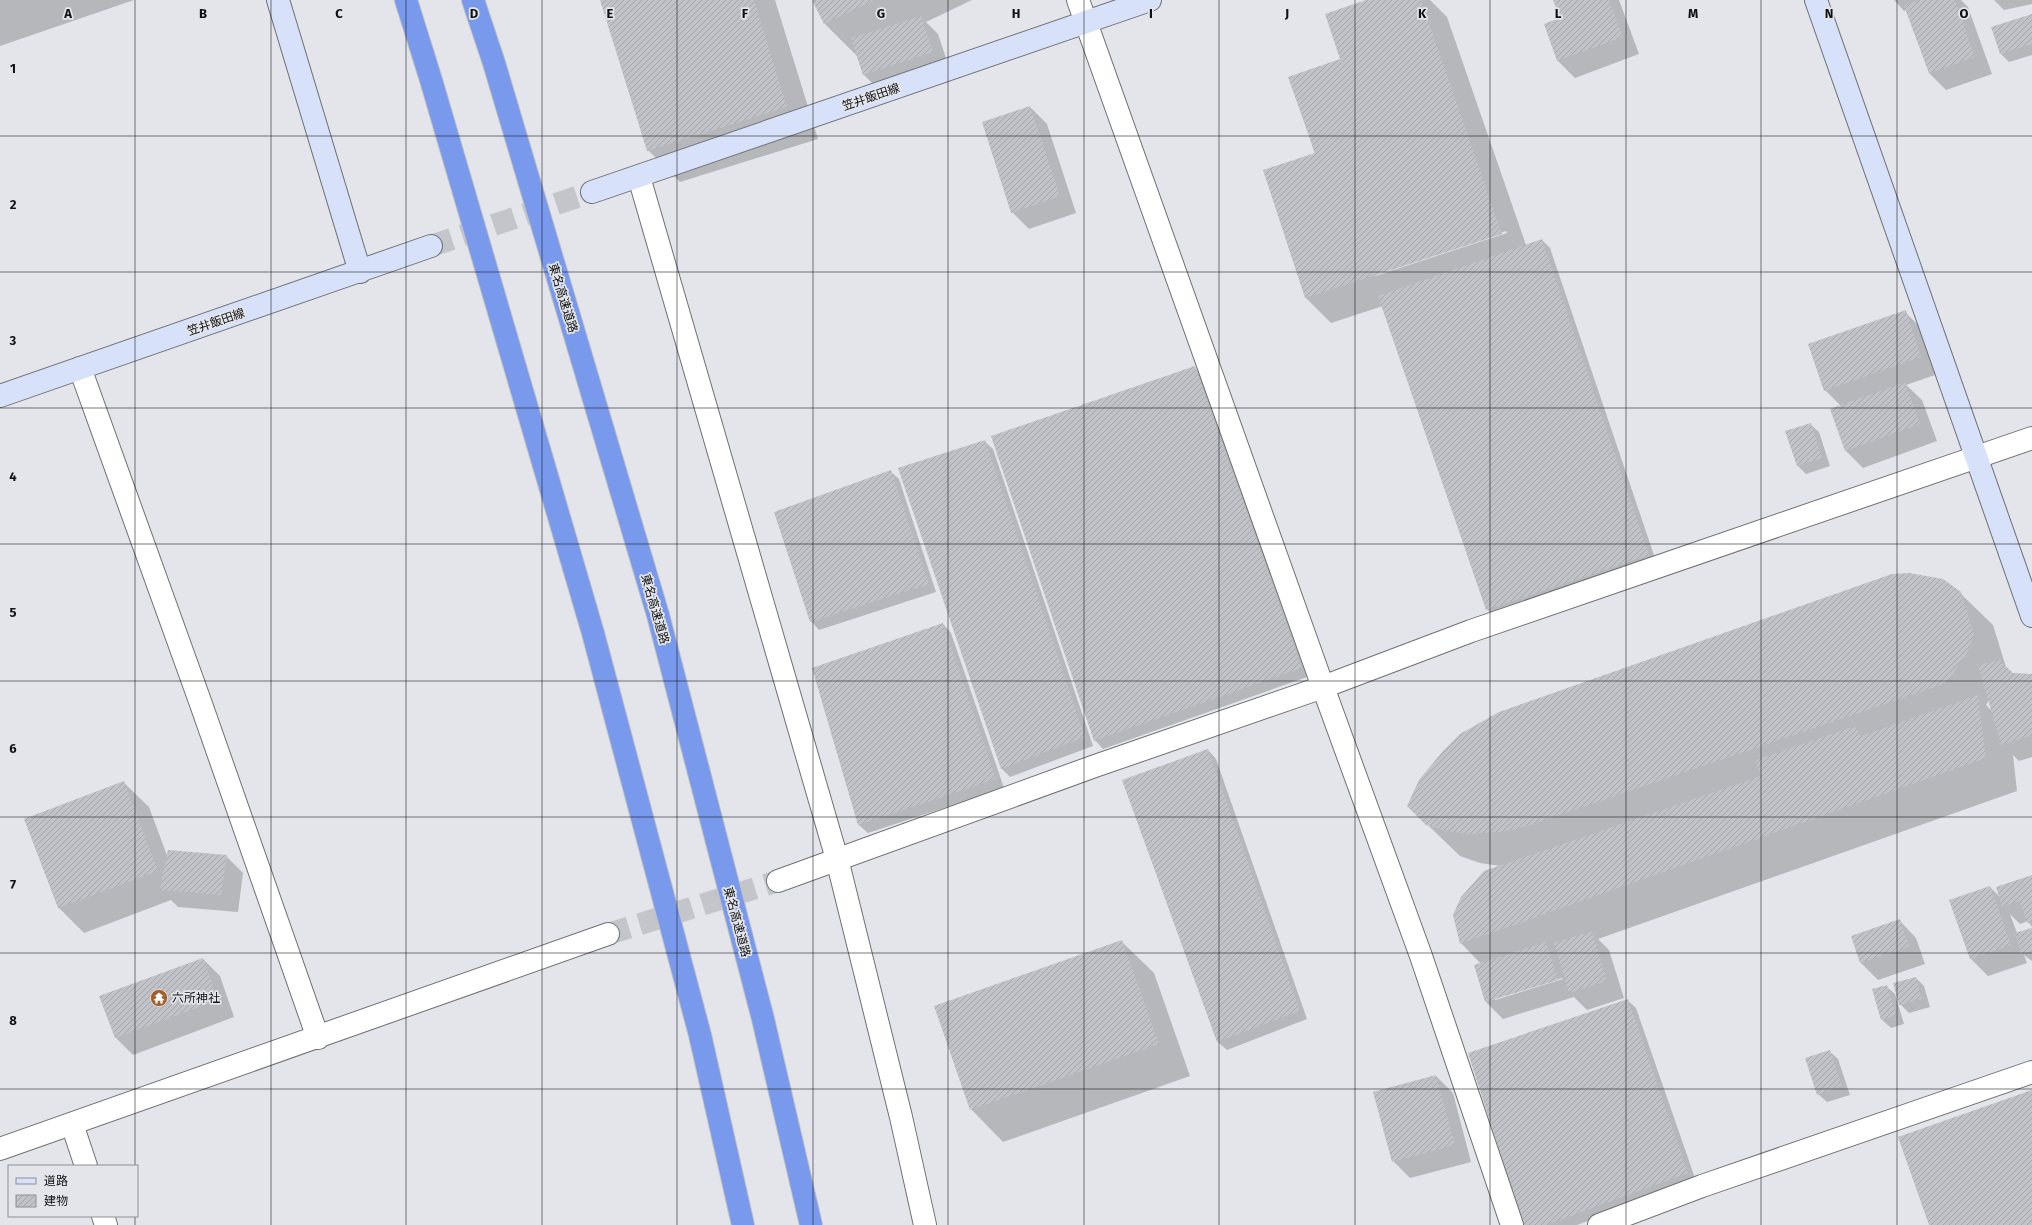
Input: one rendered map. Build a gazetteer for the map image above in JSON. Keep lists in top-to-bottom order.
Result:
{
  "streets": {
    "highway": ["東名高速道路"],
    "main road": ["笠井飯田線"]
  },
  "places": {
    "temple": ["六所神社"]
  },
  "legend": ["道路", "建物"],
  "grid": {
    "columns": [
      "A",
      "B",
      "C",
      "D",
      "E",
      "F",
      "G",
      "H",
      "I",
      "J",
      "K",
      "L",
      "M",
      "N",
      "O"
    ],
    "rows": [
      "1",
      "2",
      "3",
      "4",
      "5",
      "6",
      "7",
      "8"
    ]
  }
}
